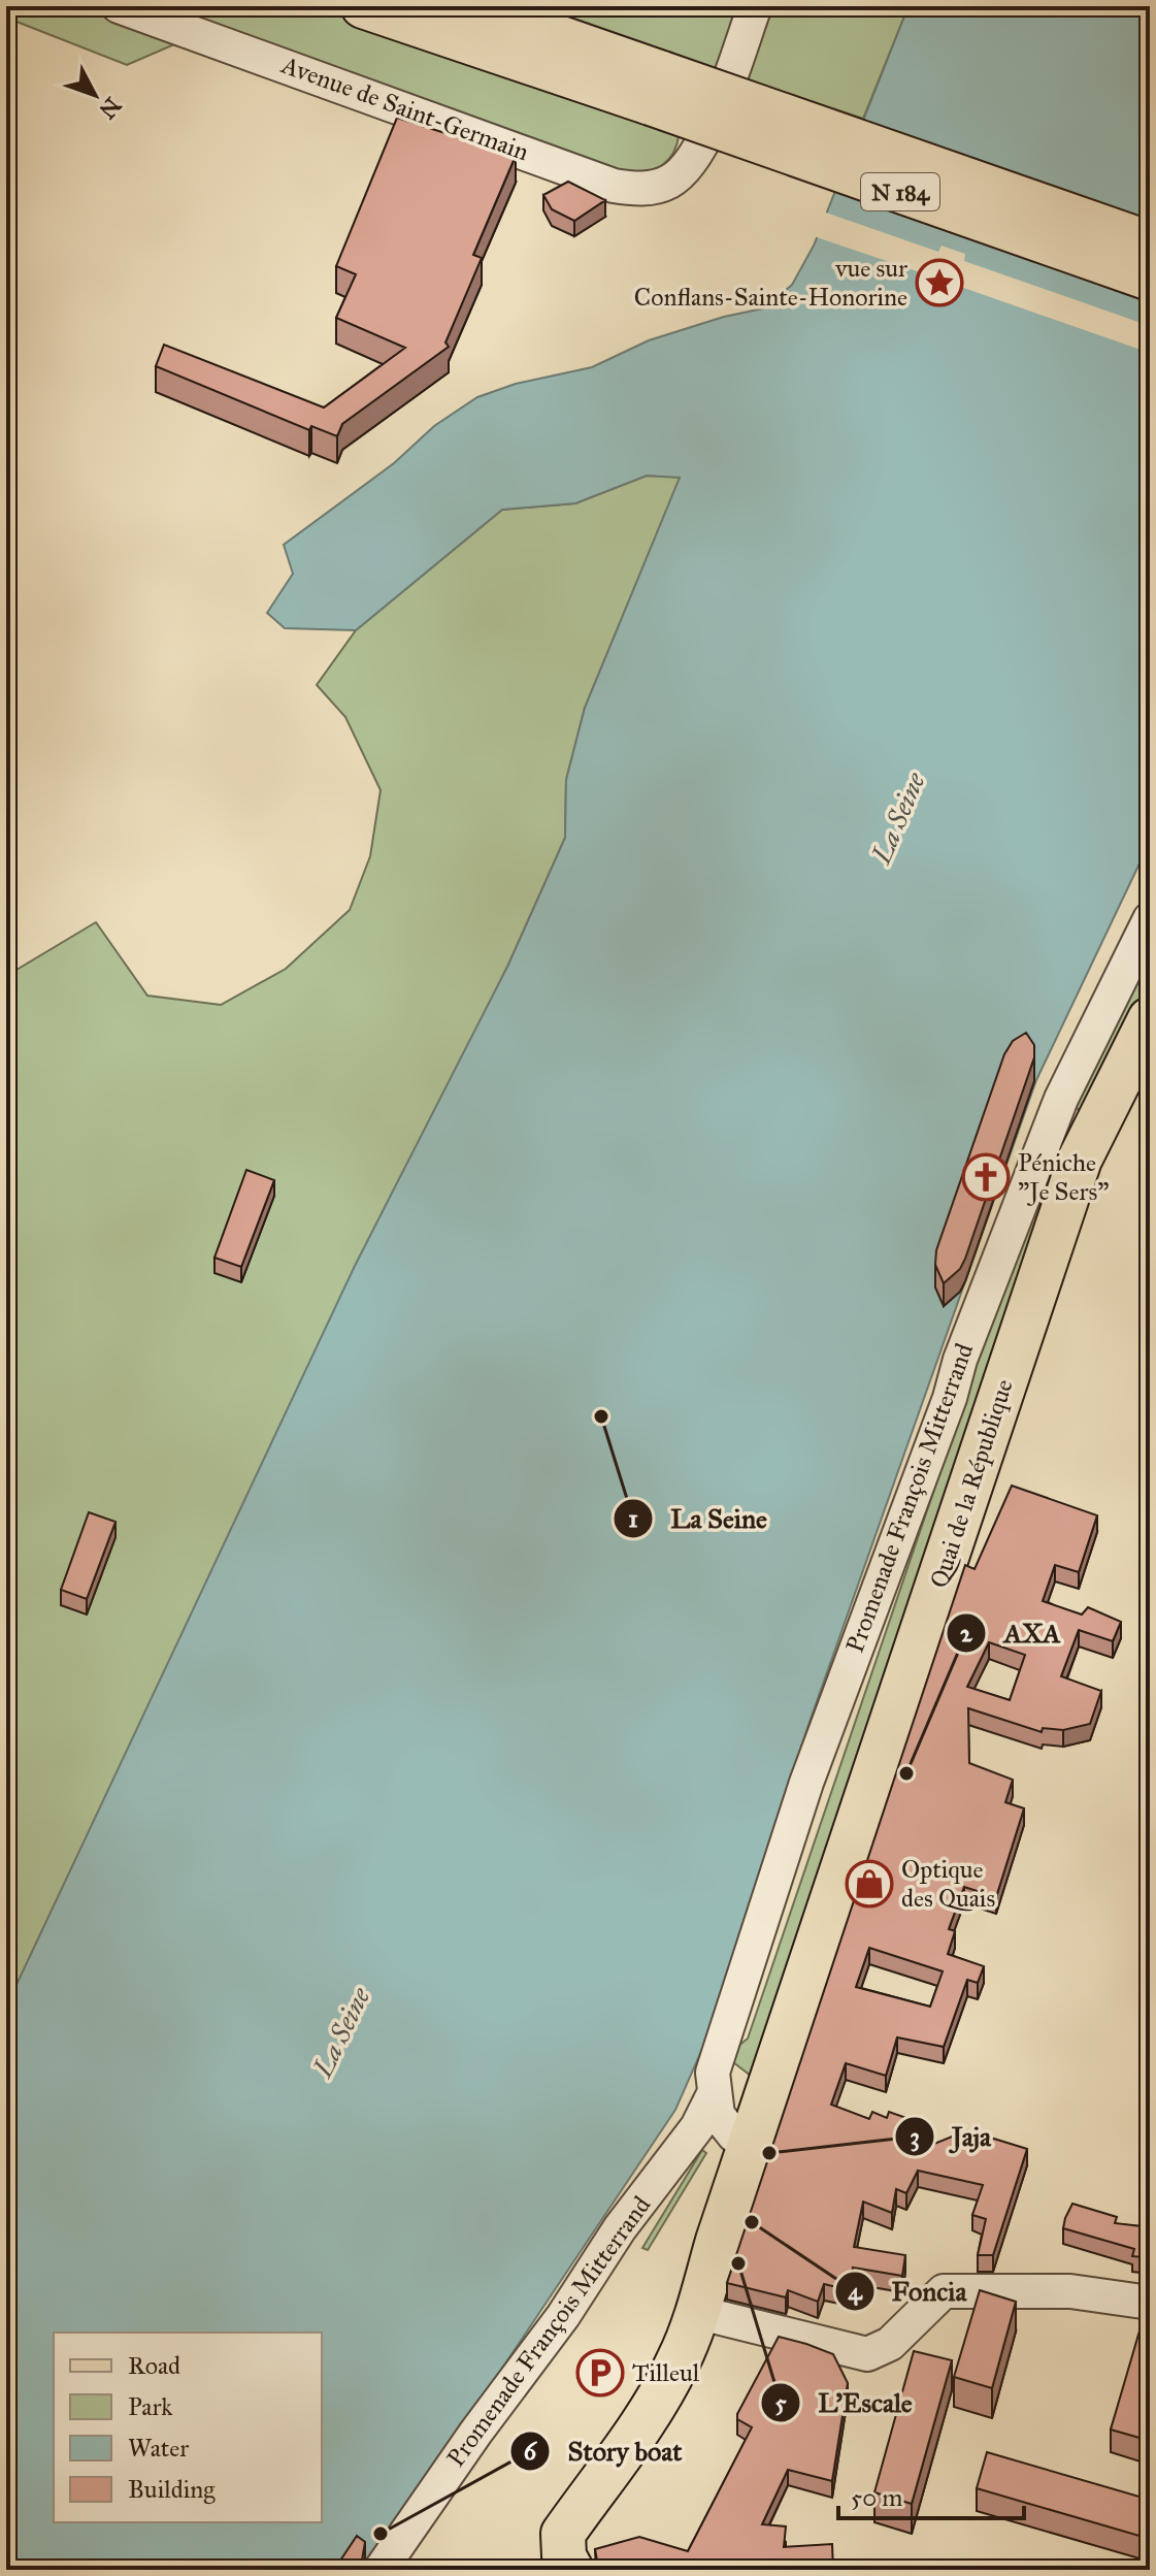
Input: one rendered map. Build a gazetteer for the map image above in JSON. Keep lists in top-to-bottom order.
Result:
{
  "streets": {
    "main road": ["N 184", "Quai de la République"],
    "street": ["Avenue de Saint-Germain", "Promenade François Mitterrand"]
  },
  "crossings": [
    ["Quai de la République", "Promenade François Mitterrand"]
  ],
  "water": ["La Seine"],
  "places": {
    "place": ["vue sur Conflans-Sainte-Honorine"],
    "church": ["Péniche \"Je Sers\""],
    "other": [
      "La Seine",
      "AXA",
      "Jaja",
      "Foncia",
      "L’Escale",
      "Story boat"
    ],
    "shop": ["Optique des Quais"],
    "parking": ["Tilleul"]
  },
  "legend": [
    "Road",
    "Park",
    "Water",
    "Building"
  ],
  "scale_bar": "50 m",
  "north": "bottom right"
}
